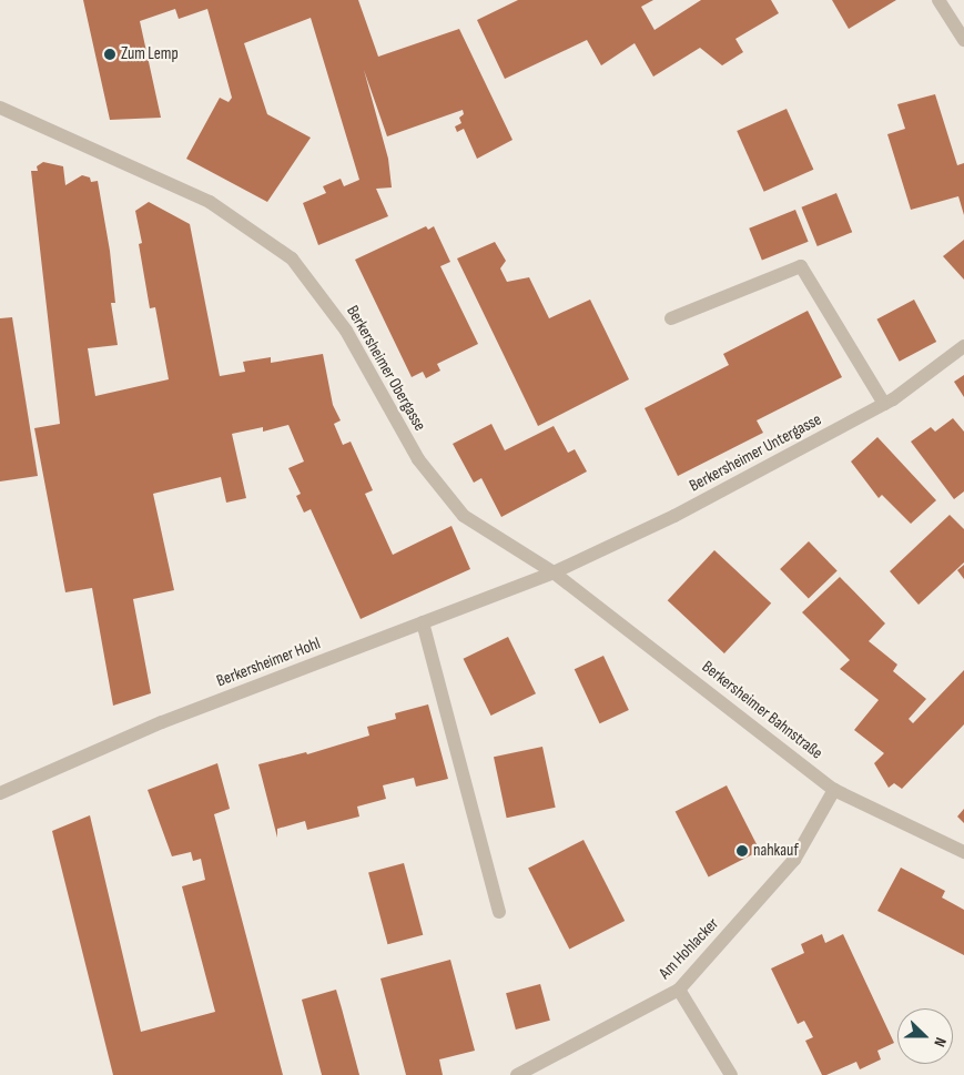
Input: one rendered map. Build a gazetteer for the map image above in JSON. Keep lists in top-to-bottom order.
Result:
{
  "streets": {
    "street": [
      "Berkersheimer Obergasse",
      "Berkersheimer Untergasse",
      "Berkersheimer Hohl",
      "Berkersheimer Bahnstraße",
      "Am Hohlacker"
    ]
  },
  "crossings": [
    ["Berkersheimer Obergasse", "Berkersheimer Untergasse"],
    ["Berkersheimer Obergasse", "Berkersheimer Hohl"],
    ["Berkersheimer Obergasse", "Berkersheimer Bahnstraße"],
    ["Berkersheimer Untergasse", "Berkersheimer Hohl"],
    ["Berkersheimer Untergasse", "Berkersheimer Bahnstraße"],
    ["Berkersheimer Hohl", "Berkersheimer Bahnstraße"],
    ["Berkersheimer Bahnstraße", "Am Hohlacker"]
  ],
  "places": ["Zum Lemp", "nahkauf"],
  "north": "right"
}
